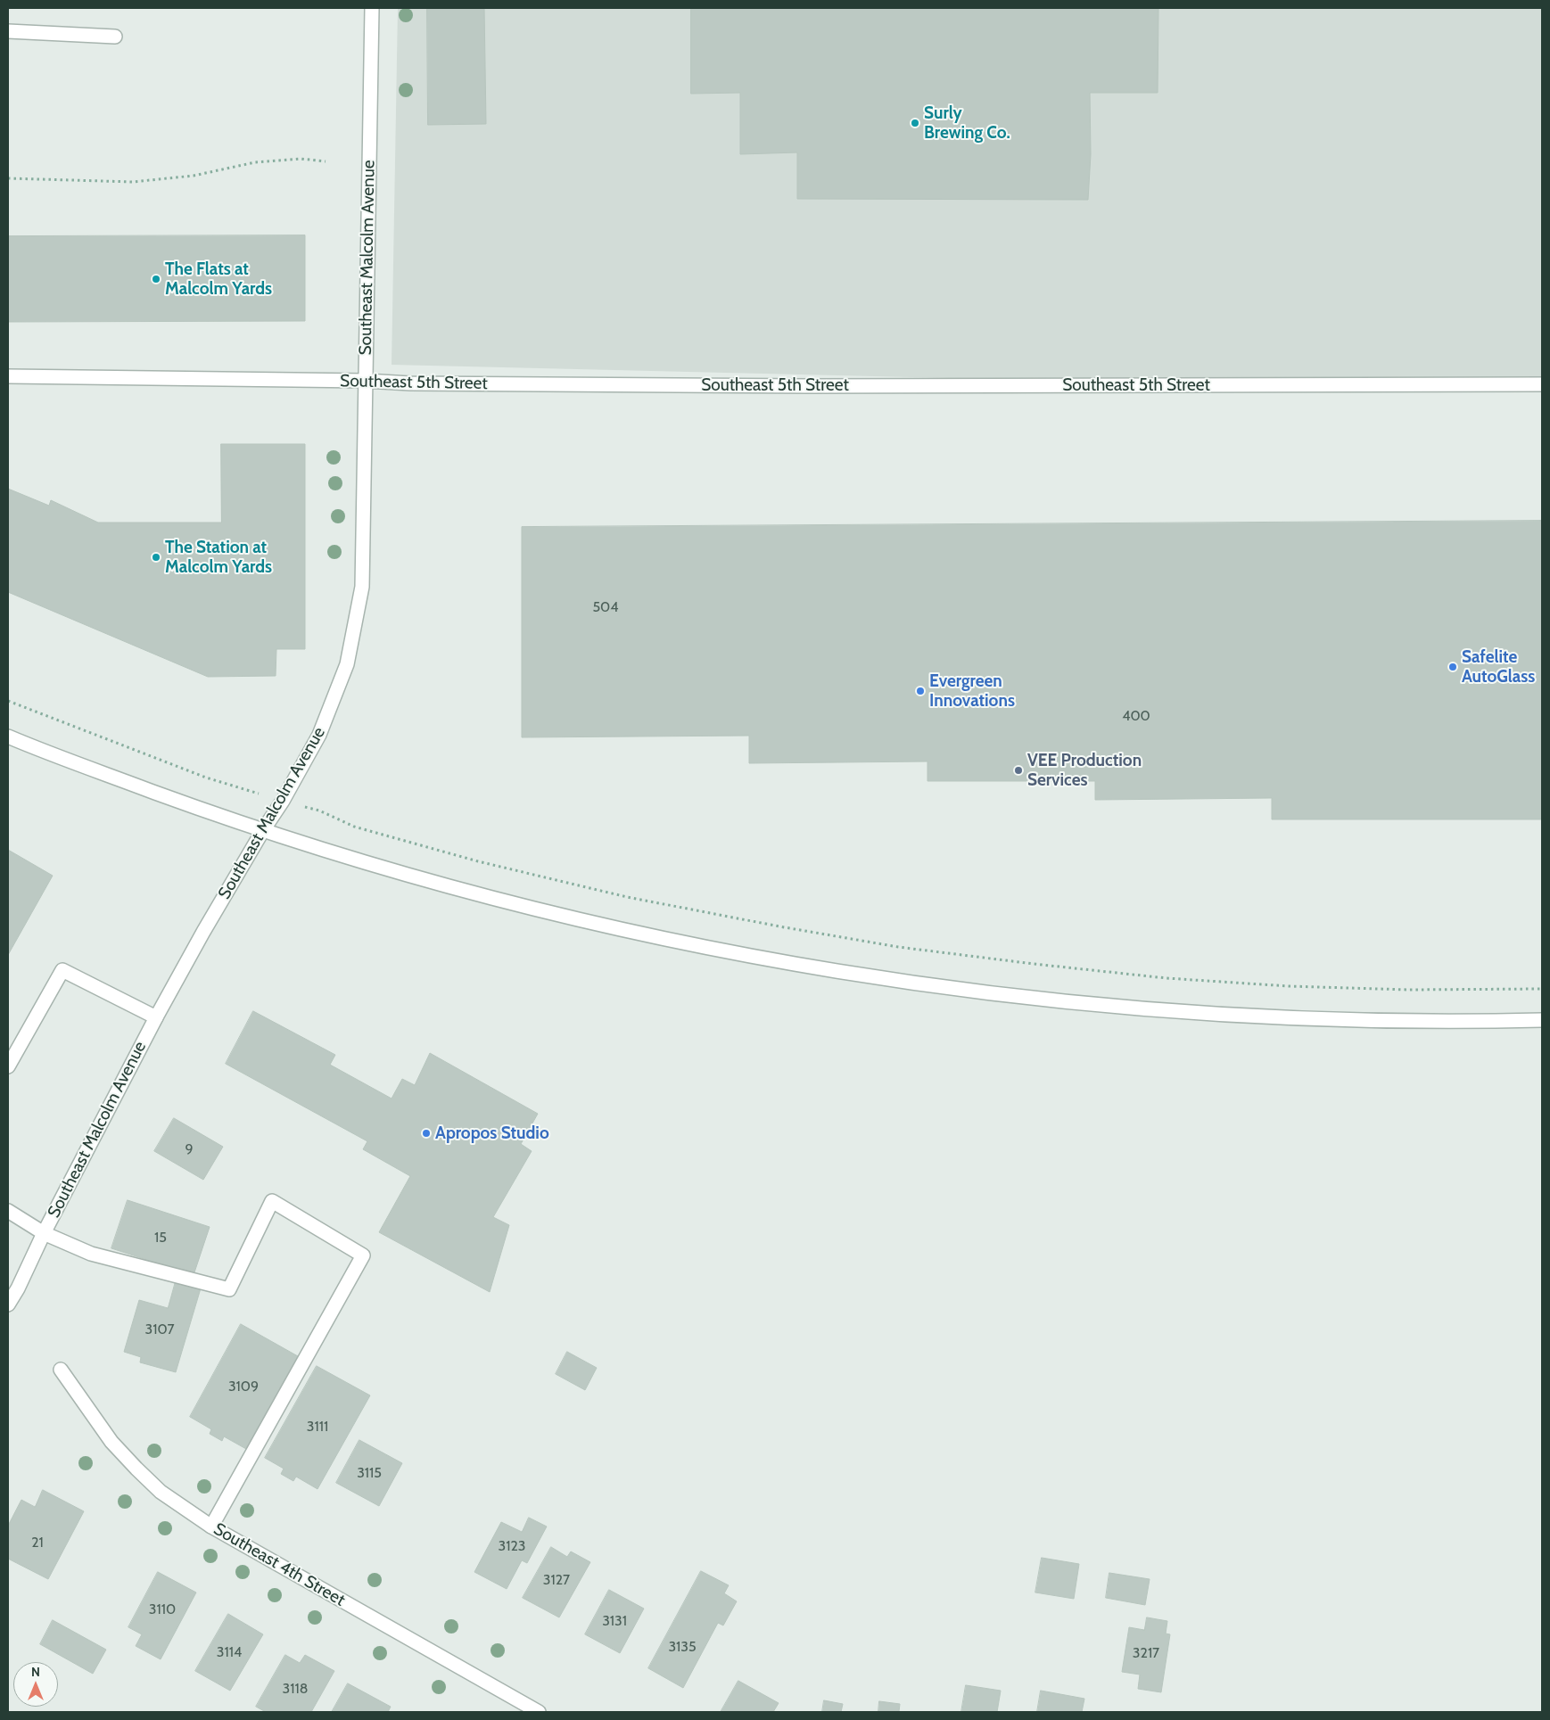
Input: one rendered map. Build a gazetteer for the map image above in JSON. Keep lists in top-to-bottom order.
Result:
{
  "streets": {
    "street": ["Southeast Malcolm Avenue", "Southeast 5th Street", "Southeast 4th Street"]
  },
  "crossings": [
    ["Southeast Malcolm Avenue", "Southeast 5th Street"]
  ],
  "places": [
    "Surly Brewing Co.",
    "The Flats at Malcolm Yards",
    "The Station at Malcolm Yards",
    "Safelite AutoGlass",
    "Evergreen Innovations",
    "VEE Production Services",
    "Apropos Studio"
  ],
  "house_numbers": [
    "504",
    "400",
    "9",
    "15",
    "3107",
    "3109",
    "3111",
    "3115",
    "21",
    "3123",
    "3127",
    "3110",
    "3131",
    "3135",
    "3114",
    "3217",
    "3118"
  ],
  "north": "top"
}
